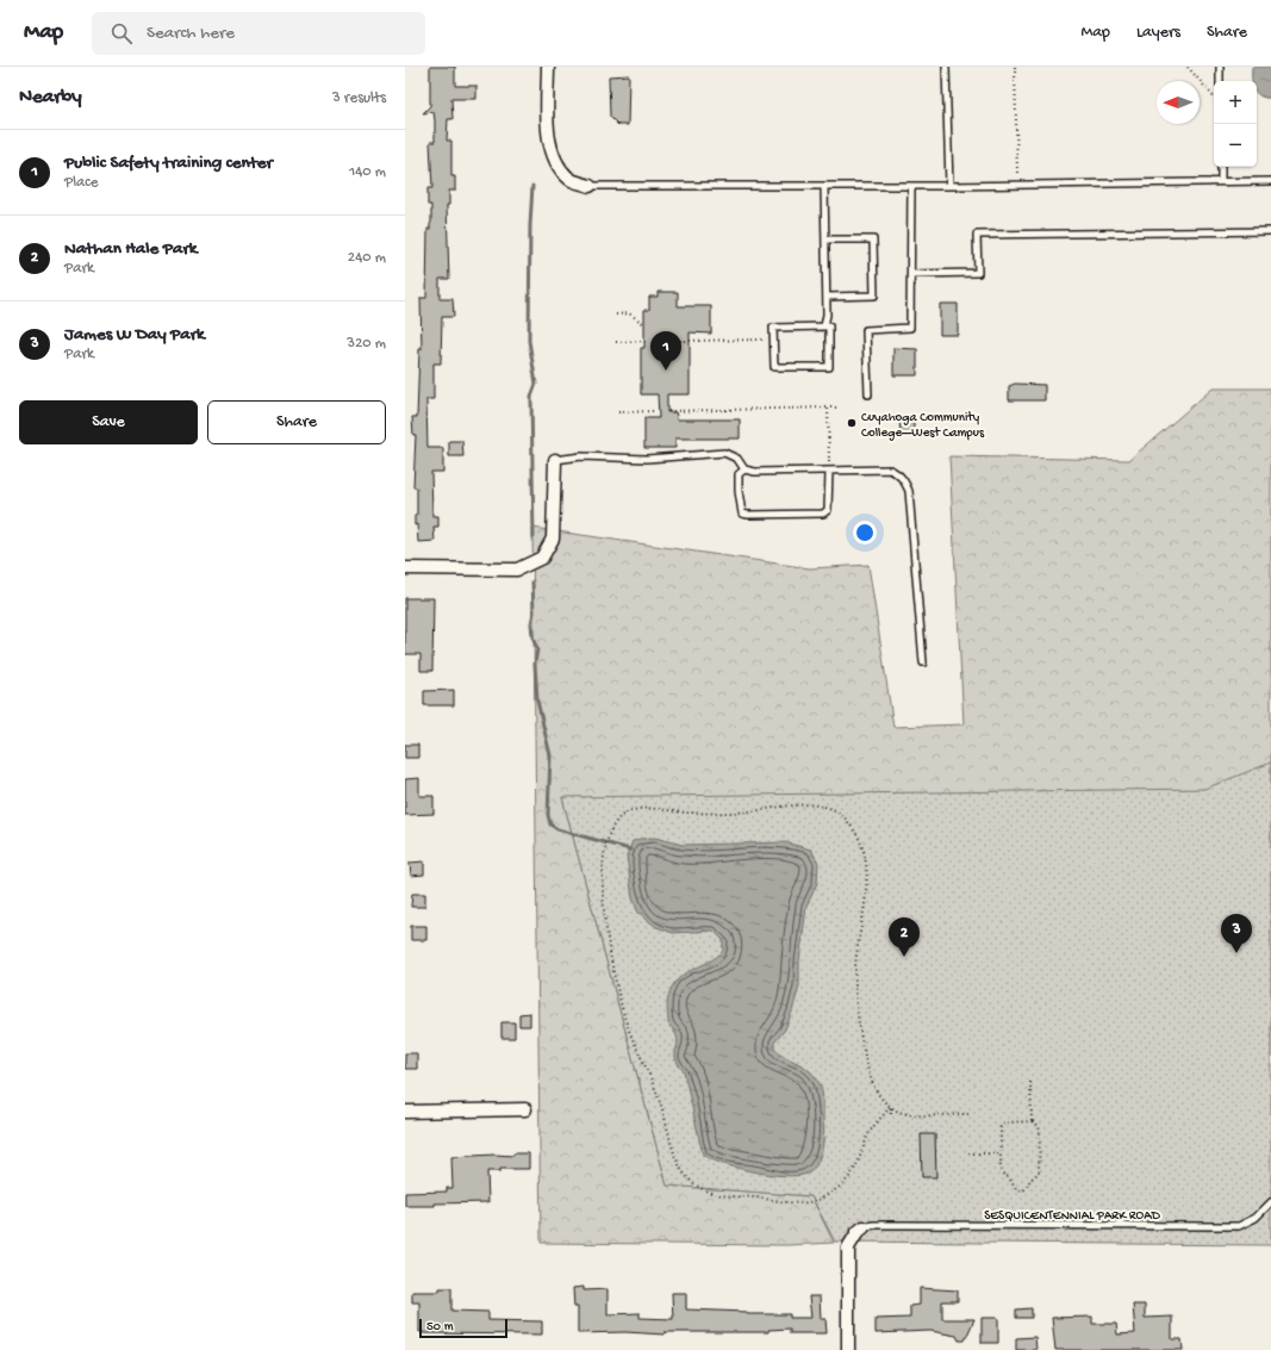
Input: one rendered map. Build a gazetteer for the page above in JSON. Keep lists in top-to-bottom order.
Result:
{
  "streets": {
    "lane": ["SESQUICENTENNIAL PARK ROAD"]
  },
  "places": ["Cuyahoga Community College—West Campus"],
  "scale_bar": "50 m",
  "north": "left",
  "page": {
    "header": "Map",
    "search": "Search here",
    "nav": ["Map", "Layers", "Share"],
    "heading": ["Nearby", "3 results"],
    "map_buttons": ["+", "−"],
    "list": [
      {
        "mark": "1",
        "name": "Public Safety training center",
        "note": "Place",
        "value": "140 m"
      },
      {
        "mark": "2",
        "name": "Nathan Hale Park",
        "note": "Park",
        "value": "240 m"
      },
      {
        "mark": "3",
        "name": "James W Day Park",
        "note": "Park",
        "value": "320 m"
      }
    ],
    "pins": ["1", "3", "2"],
    "buttons": ["Save", "Share"],
    "scale": "50 m"
  }
}
